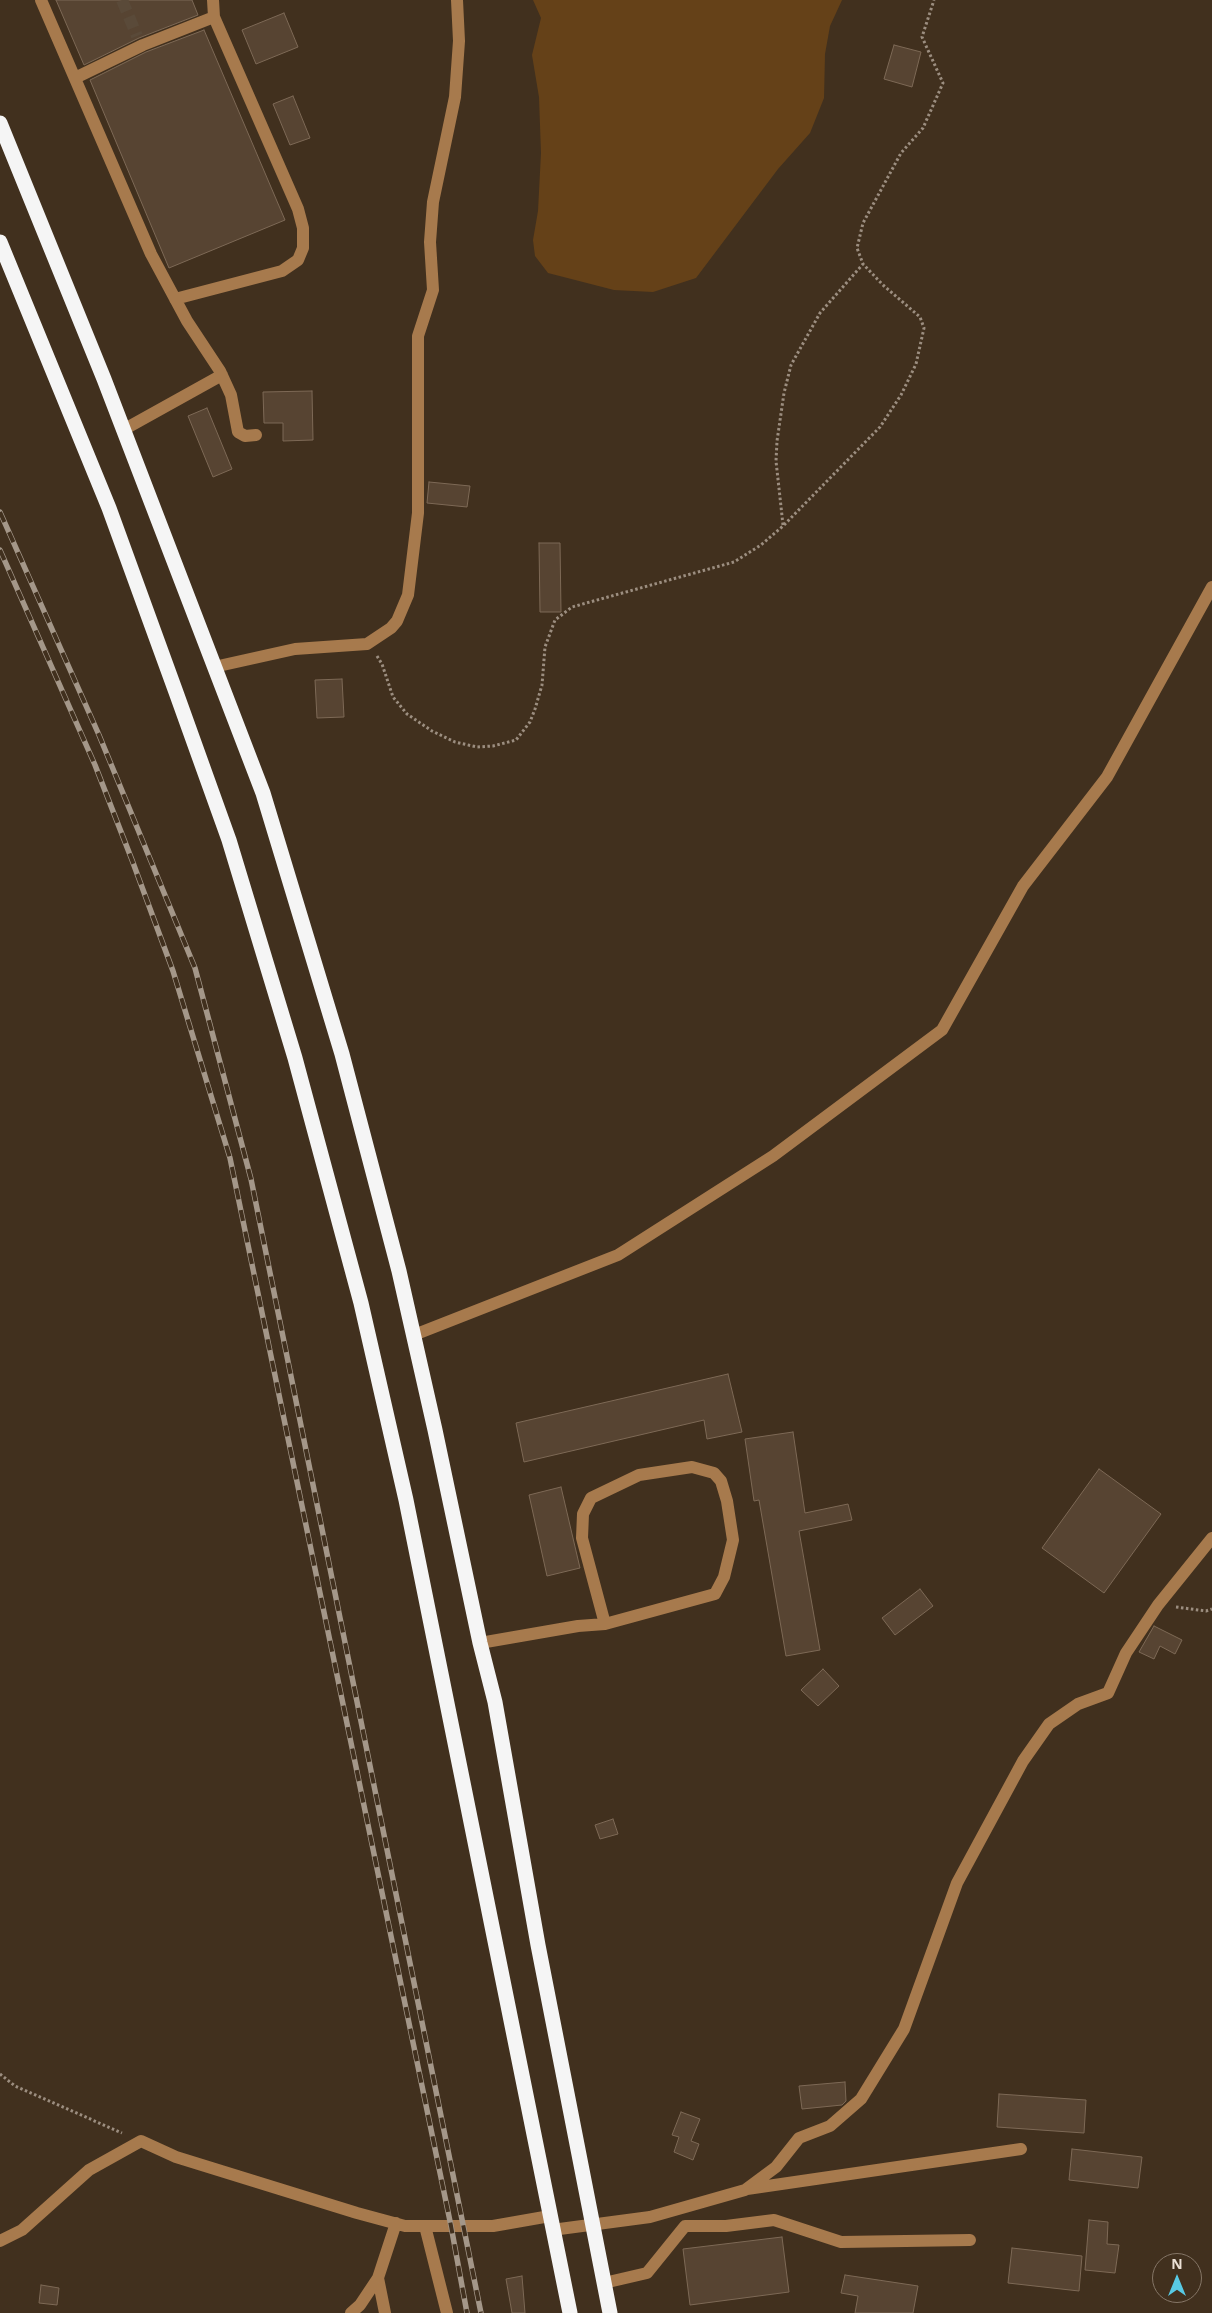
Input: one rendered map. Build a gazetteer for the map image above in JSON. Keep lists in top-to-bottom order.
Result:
{
  "north": "top"
}
